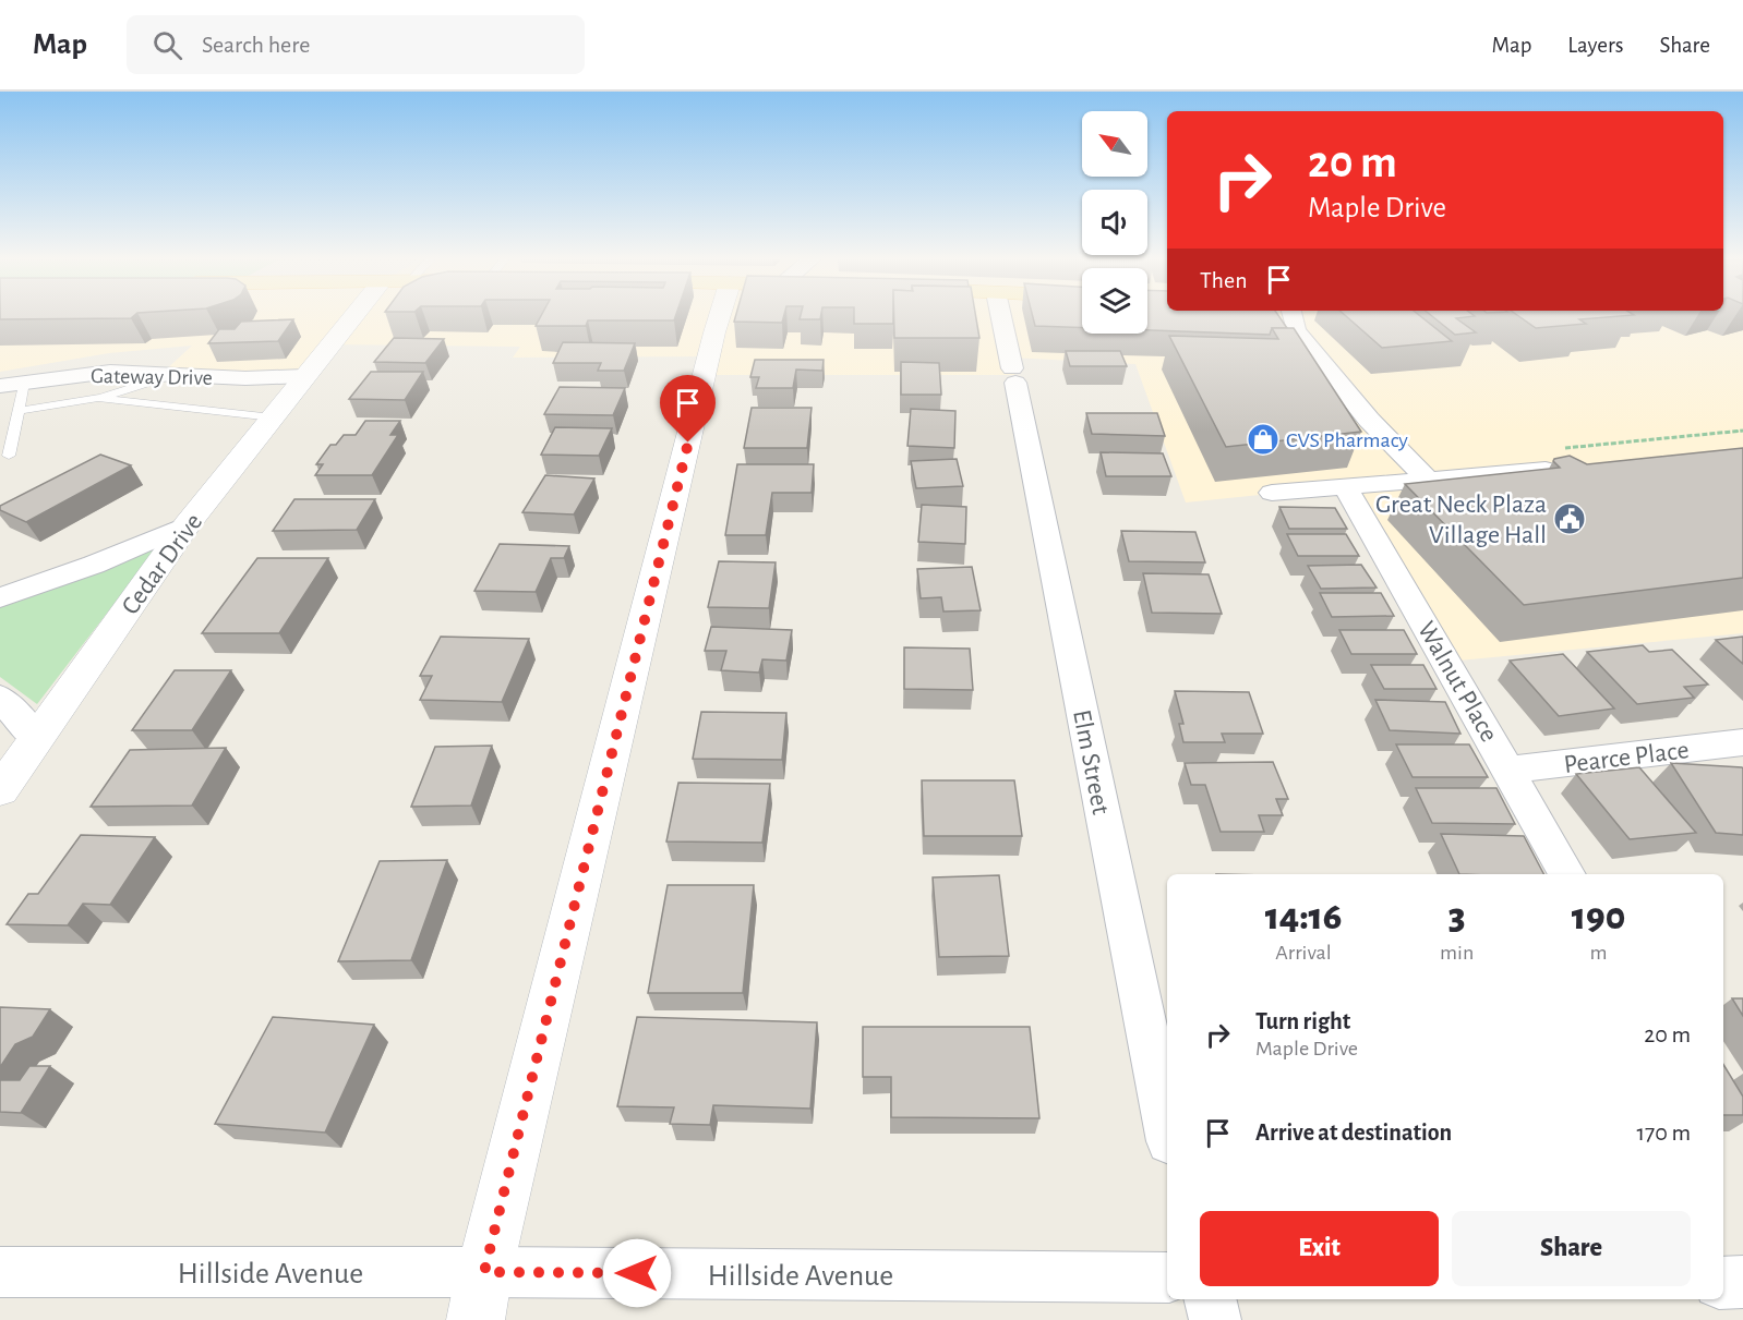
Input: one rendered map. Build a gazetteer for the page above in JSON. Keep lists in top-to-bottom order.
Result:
{
  "streets": {
    "street": [
      "Gateway Drive",
      "Cedar Drive",
      "Walnut Place",
      "Pearce Place",
      "Elm Street",
      "Hillside Avenue"
    ]
  },
  "crossings": [
    ["Gateway Drive", "Cedar Drive"],
    ["Walnut Place", "Pearce Place"]
  ],
  "places": {
    "shop": ["CVS Pharmacy"],
    "public building": ["Great Neck Plaza Village Hall"]
  },
  "north": "top left",
  "page": {
    "header": "Map",
    "search": "Search here",
    "nav": ["Map", "Layers", "Share"],
    "turn": ["20 m", "Maple Drive"],
    "then": "Then",
    "eta": [
      "14:16",
      "Arrival",
      "3",
      "min",
      "190",
      "m"
    ],
    "list": [
      {
        "name": "Turn right",
        "note": "Maple Drive",
        "value": "20 m"
      },
      {
        "name": "Arrive at destination",
        "value": "170 m"
      }
    ],
    "buttons": ["Exit", "Share"]
  }
}
